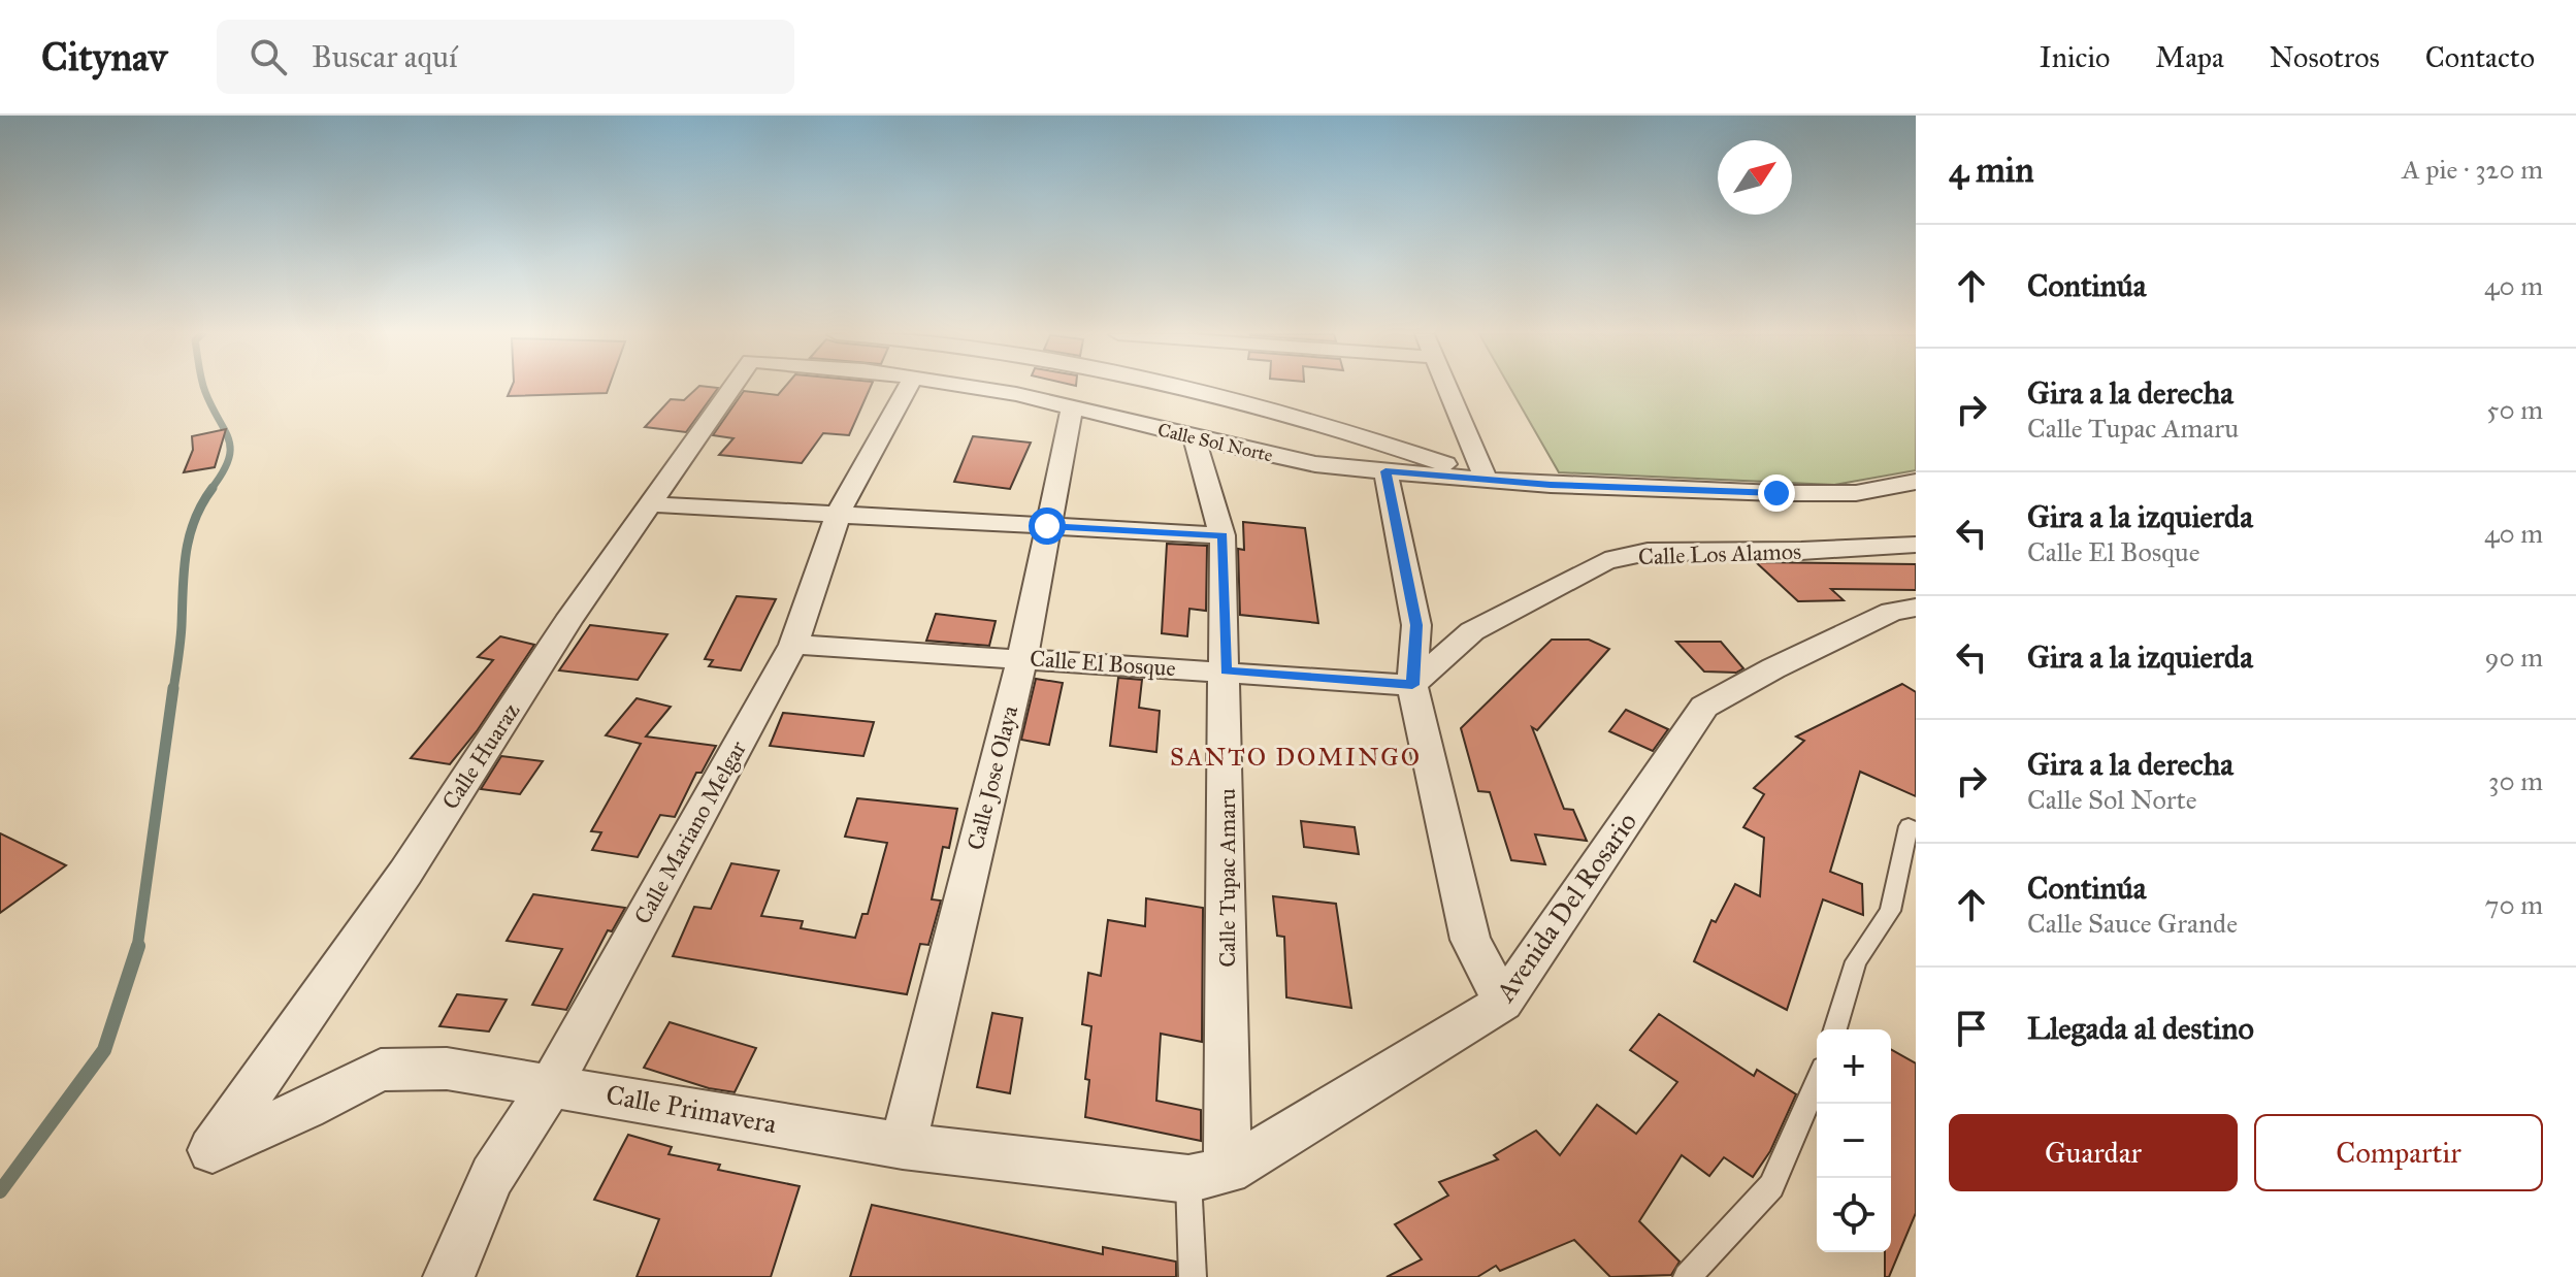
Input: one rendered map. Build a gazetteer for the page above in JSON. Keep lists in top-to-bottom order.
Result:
{
  "streets": {
    "street": [
      "Calle Sol Norte",
      "Calle Los Alamos",
      "Calle El Bosque",
      "Calle Huaraz",
      "Calle Jose Olaya",
      "Calle Mariano Melgar",
      "Calle Tupac Amaru",
      "Avenida Del Rosario",
      "Calle Primavera"
    ]
  },
  "crossings": [
    ["Calle Sol Norte", "Calle Jose Olaya"],
    ["Calle Sol Norte", "Calle Tupac Amaru"],
    ["Calle Los Alamos", "Calle El Bosque"],
    ["Calle El Bosque", "Calle Jose Olaya"],
    ["Calle El Bosque", "Calle Mariano Melgar"],
    ["Calle El Bosque", "Calle Tupac Amaru"],
    ["Calle Huaraz", "Calle Primavera"],
    ["Calle Jose Olaya", "Calle Primavera"],
    ["Calle Mariano Melgar", "Calle Primavera"],
    ["Calle Tupac Amaru", "Avenida Del Rosario"],
    ["Calle Tupac Amaru", "Calle Primavera"],
    ["Avenida Del Rosario", "Calle Primavera"]
  ],
  "districts": ["SANTO DOMINGO"],
  "north": "top right",
  "page": {
    "header": "Citynav",
    "search": "Buscar aquí",
    "nav": [
      "Inicio",
      "Mapa",
      "Nosotros",
      "Contacto"
    ],
    "heading": ["4 min", "A pie · 320 m"],
    "list": [
      ["Continúa", "40 m"],
      ["Gira a la derecha", "Calle Tupac Amaru", "50 m"],
      ["Gira a la izquierda", "Calle El Bosque", "40 m"],
      ["Gira a la izquierda", "90 m"],
      ["Gira a la derecha", "Calle Sol Norte", "30 m"],
      ["Continúa", "Calle Sauce Grande", "70 m"],
      "Llegada al destino"
    ],
    "map_buttons": ["+", "−"],
    "buttons": ["Guardar", "Compartir"]
  }
}
